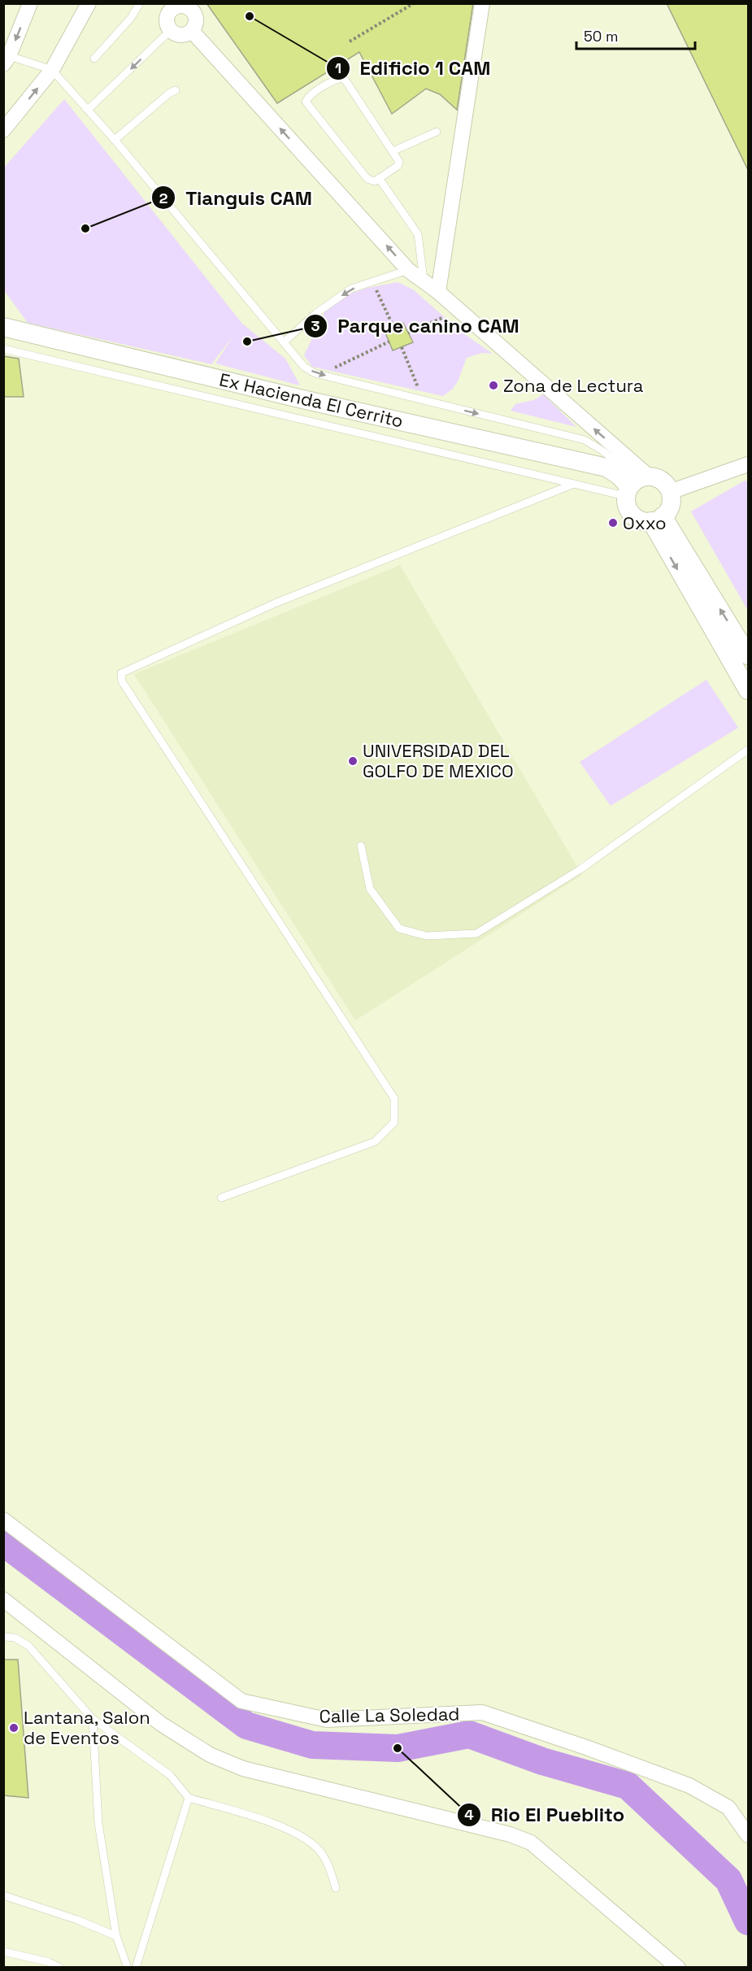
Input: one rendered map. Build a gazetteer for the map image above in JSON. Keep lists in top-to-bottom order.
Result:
{
  "streets": {
    "street": ["Ex Hacienda El Cerrito", "Calle La Soledad"]
  },
  "places": [
    "Edificio 1 CAM",
    "Tianguis CAM",
    "Parque canino CAM",
    "Zona de Lectura",
    "Oxxo",
    "UNIVERSIDAD DEL GOLFO DE MEXICO",
    "Lantana, Salon de Eventos",
    "Rio El Pueblito"
  ],
  "scale_bar": "50 m"
}
